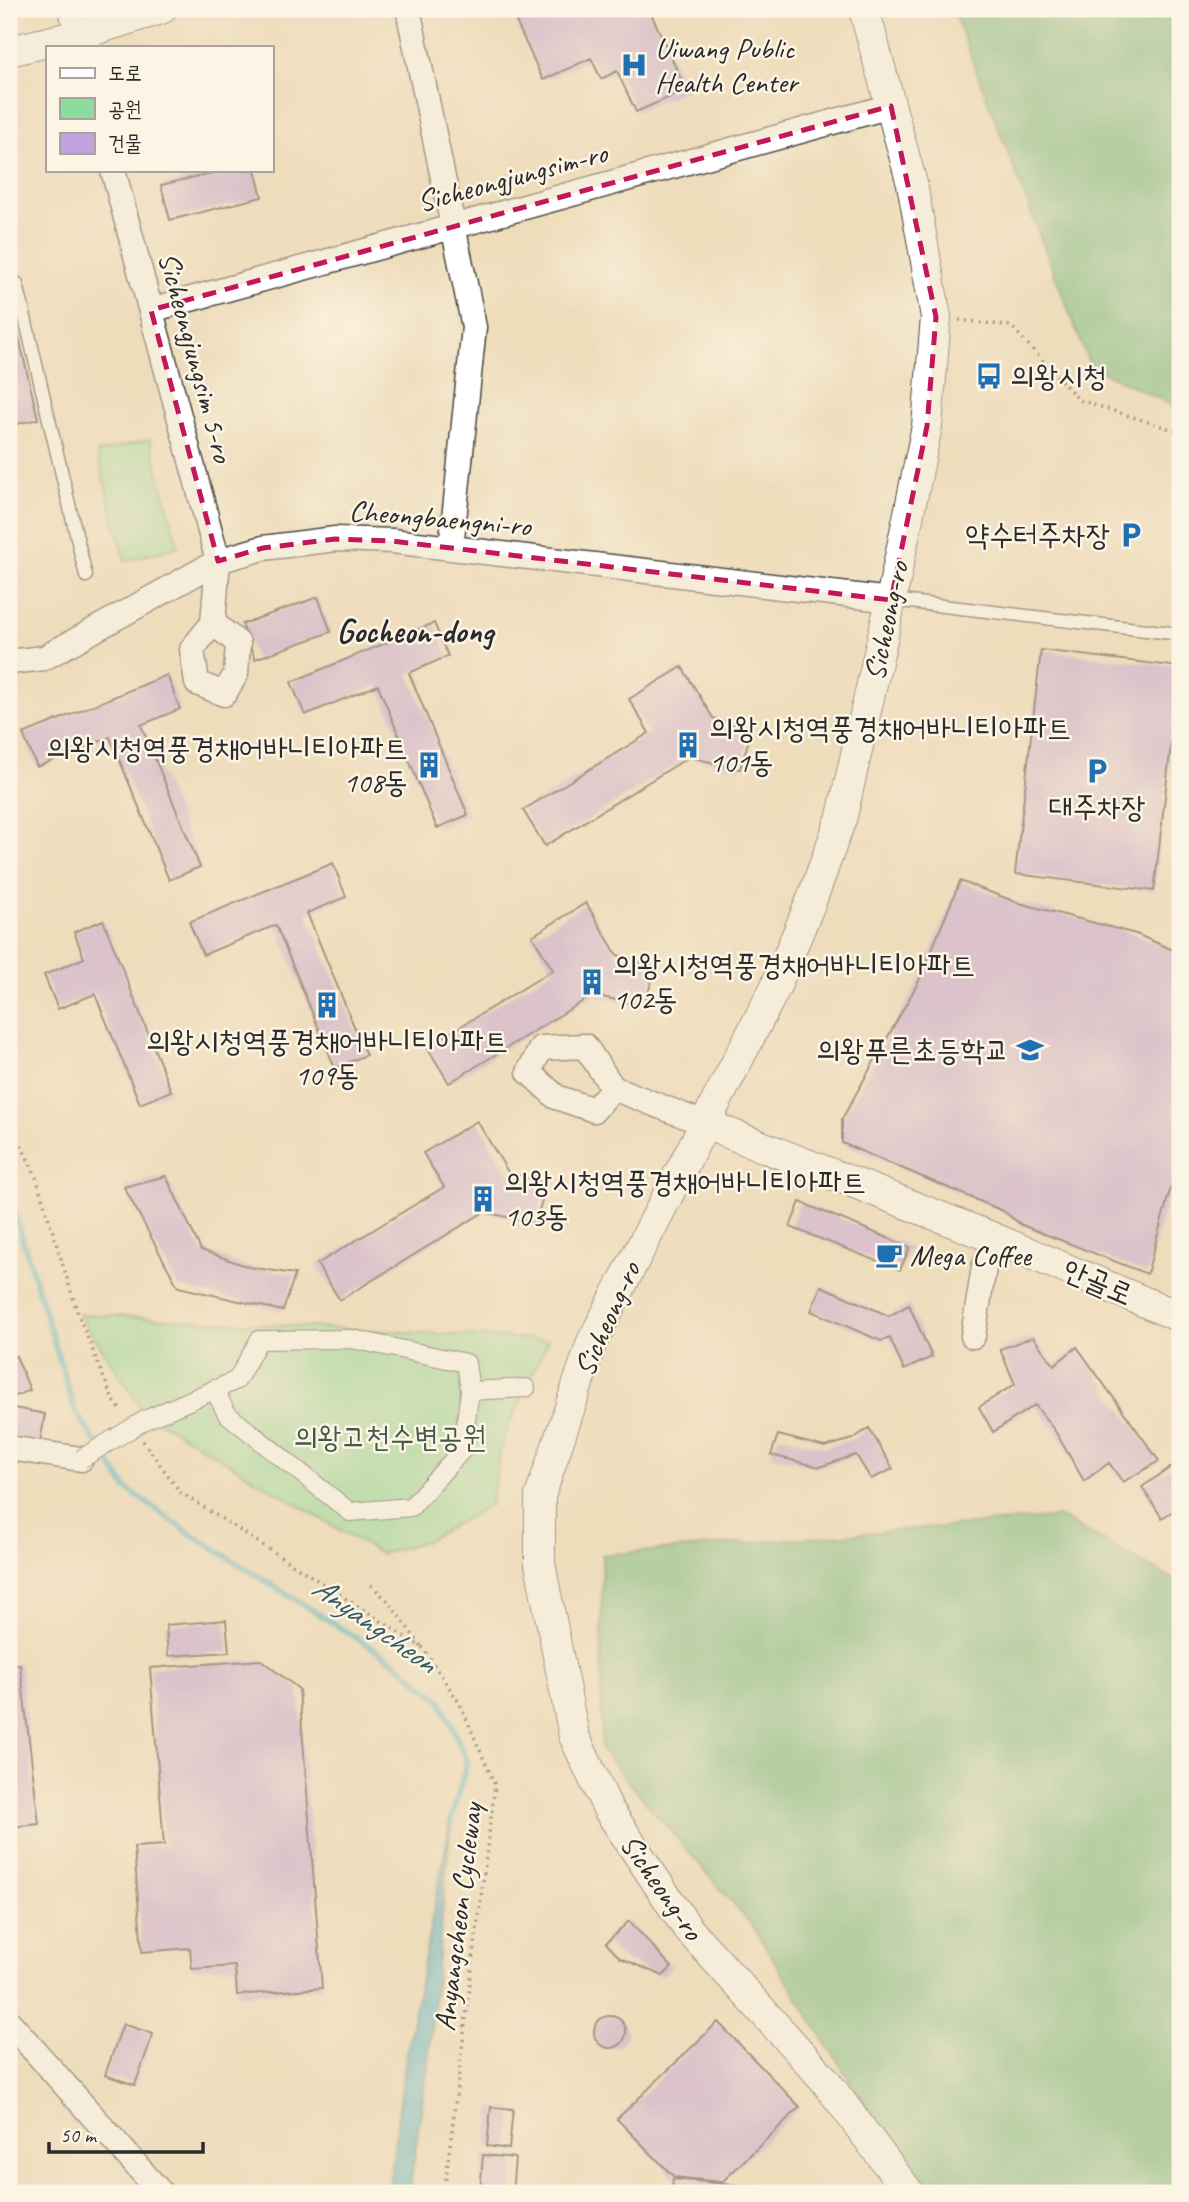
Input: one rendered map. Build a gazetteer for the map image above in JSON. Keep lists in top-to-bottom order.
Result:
{
  "streets": {
    "street": [
      "Sicheongjungsim-ro",
      "Sicheongjungsim 5-ro",
      "Cheongbaengni-ro",
      "Sicheong-ro",
      "안골로"
    ],
    "path": ["Anyangcheon Cycleway"]
  },
  "crossings": [
    ["Sicheongjungsim-ro", "Sicheongjungsim 5-ro"],
    ["Sicheongjungsim-ro", "Sicheong-ro"],
    ["Sicheongjungsim 5-ro", "Cheongbaengni-ro"],
    ["Cheongbaengni-ro", "Sicheong-ro"],
    ["Sicheong-ro", "안골로"]
  ],
  "districts": ["Gocheon-dong"],
  "water": ["Anyangcheon"],
  "parks": ["의왕고천수변공원"],
  "places": {
    "hospital": ["Uiwang Public Health Center"],
    "bus stop": ["의왕시청"],
    "parking": ["약수터주차장", "대주차장"],
    "building": [
      "의왕시청역풍경채어바니티아파트 101동",
      "의왕시청역풍경채어바니티아파트 108동",
      "의왕시청역풍경채어바니티아파트 102동",
      "의왕시청역풍경채어바니티아파트 109동",
      "의왕시청역풍경채어바니티아파트 103동"
    ],
    "school or university": ["의왕푸른초등학교"],
    "cafe": ["Mega Coffee"]
  },
  "legend": ["도로", "공원", "건물"],
  "scale_bar": "50 m"
}
